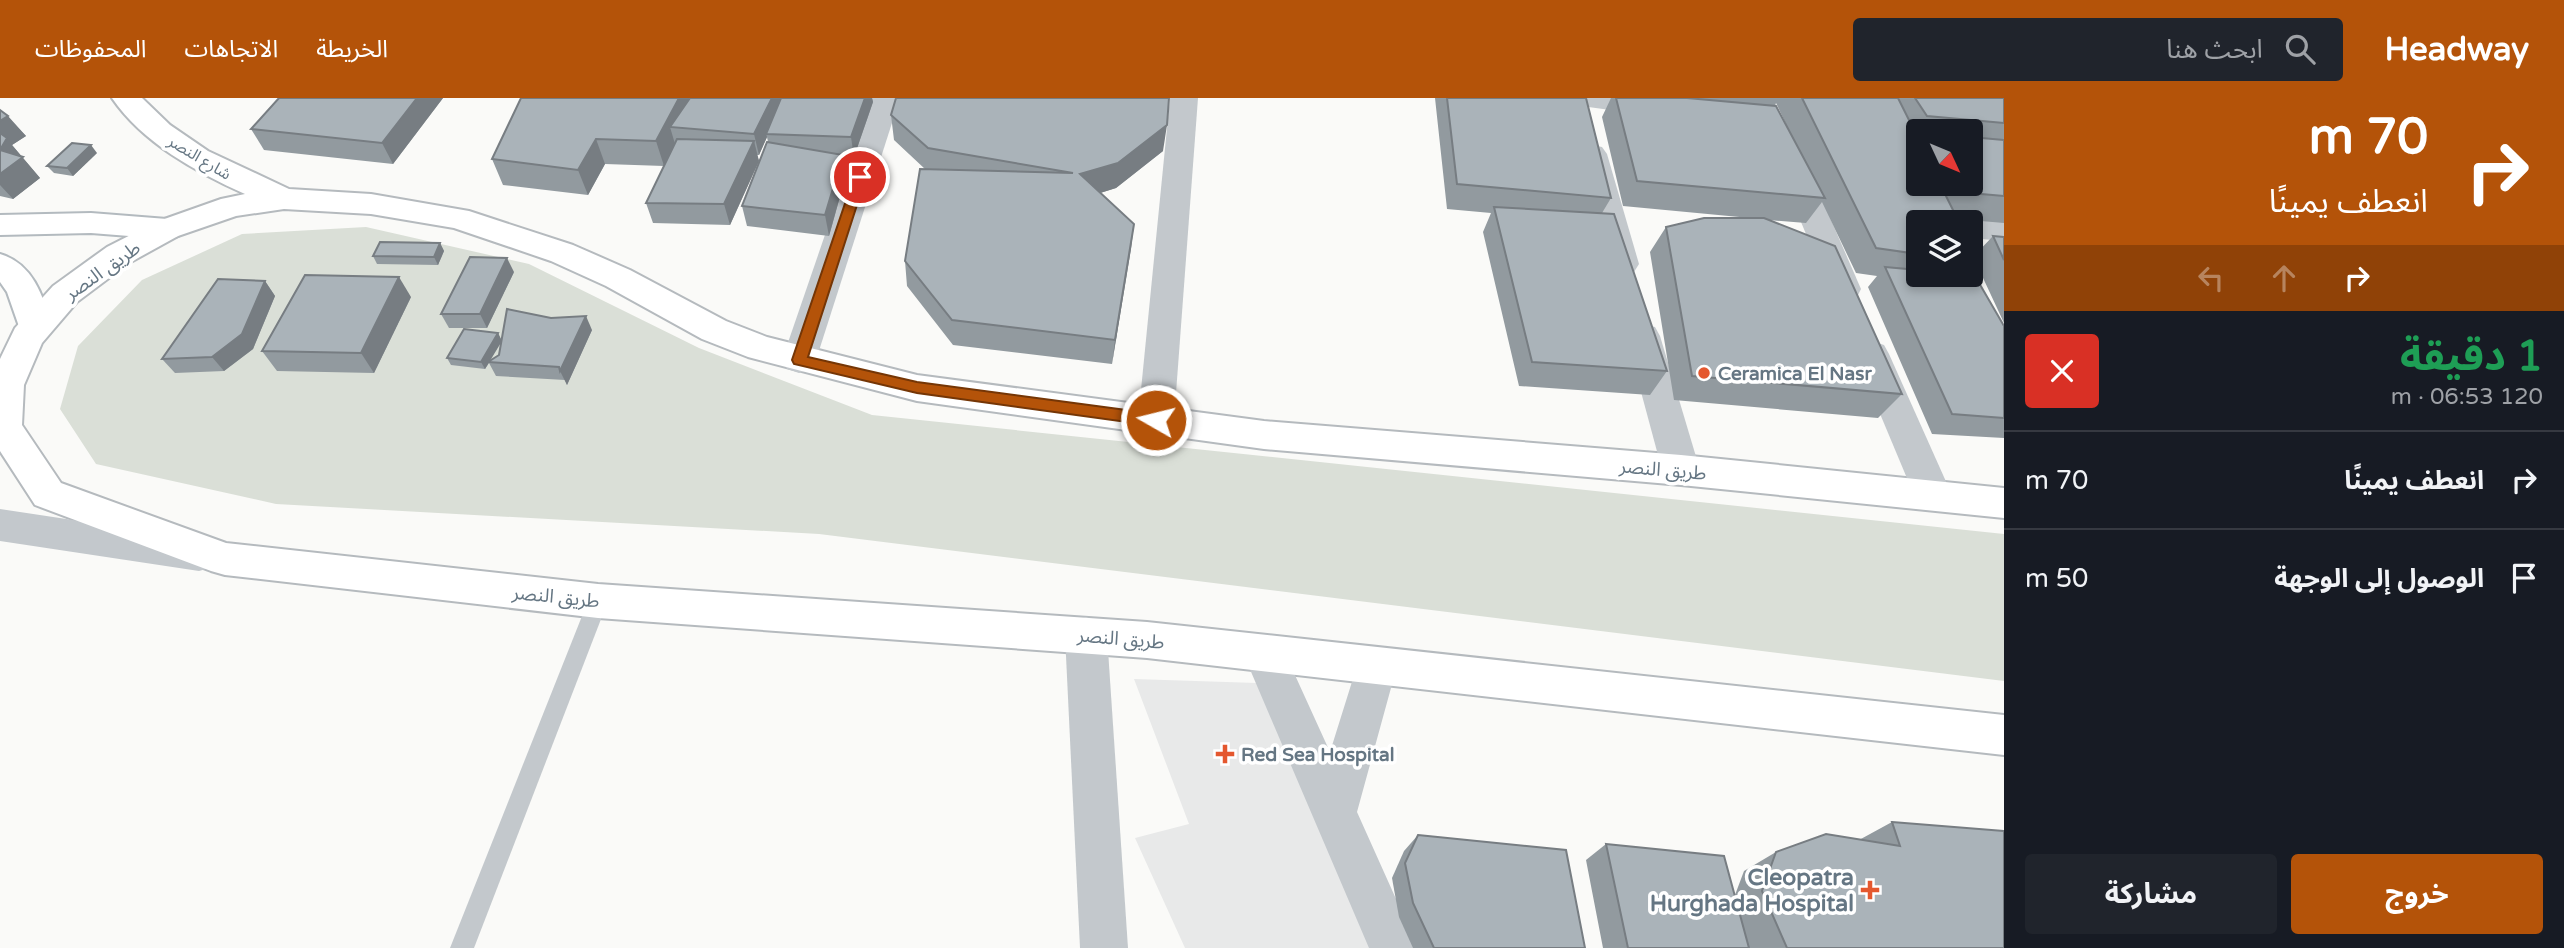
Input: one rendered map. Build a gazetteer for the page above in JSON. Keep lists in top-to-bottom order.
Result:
{
  "streets": {
    "main road": ["شارع النصر", "طريق النصر"]
  },
  "crossings": [
    ["شارع النصر", "طريق النصر"]
  ],
  "places": {
    "other": ["Ceramica El Nasr"],
    "health": ["Red Sea Hospital", "Cleopatra Hurghada Hospital"]
  },
  "north": "bottom right",
  "page": {
    "header": "Headway",
    "search": "ابحث هنا",
    "nav": ["الخريطة", "الاتجاهات", "المحفوظات"],
    "turn": ["70 m", "انعطف يمينًا"],
    "heading": ["1 دقيقة", "120 m · 06:53"],
    "list": [
      {
        "name": "انعطف يمينًا",
        "value": "70 m"
      },
      {
        "name": "الوصول إلى الوجهة",
        "value": "50 m"
      }
    ],
    "buttons": ["خروج", "مشاركة"]
  }
}
